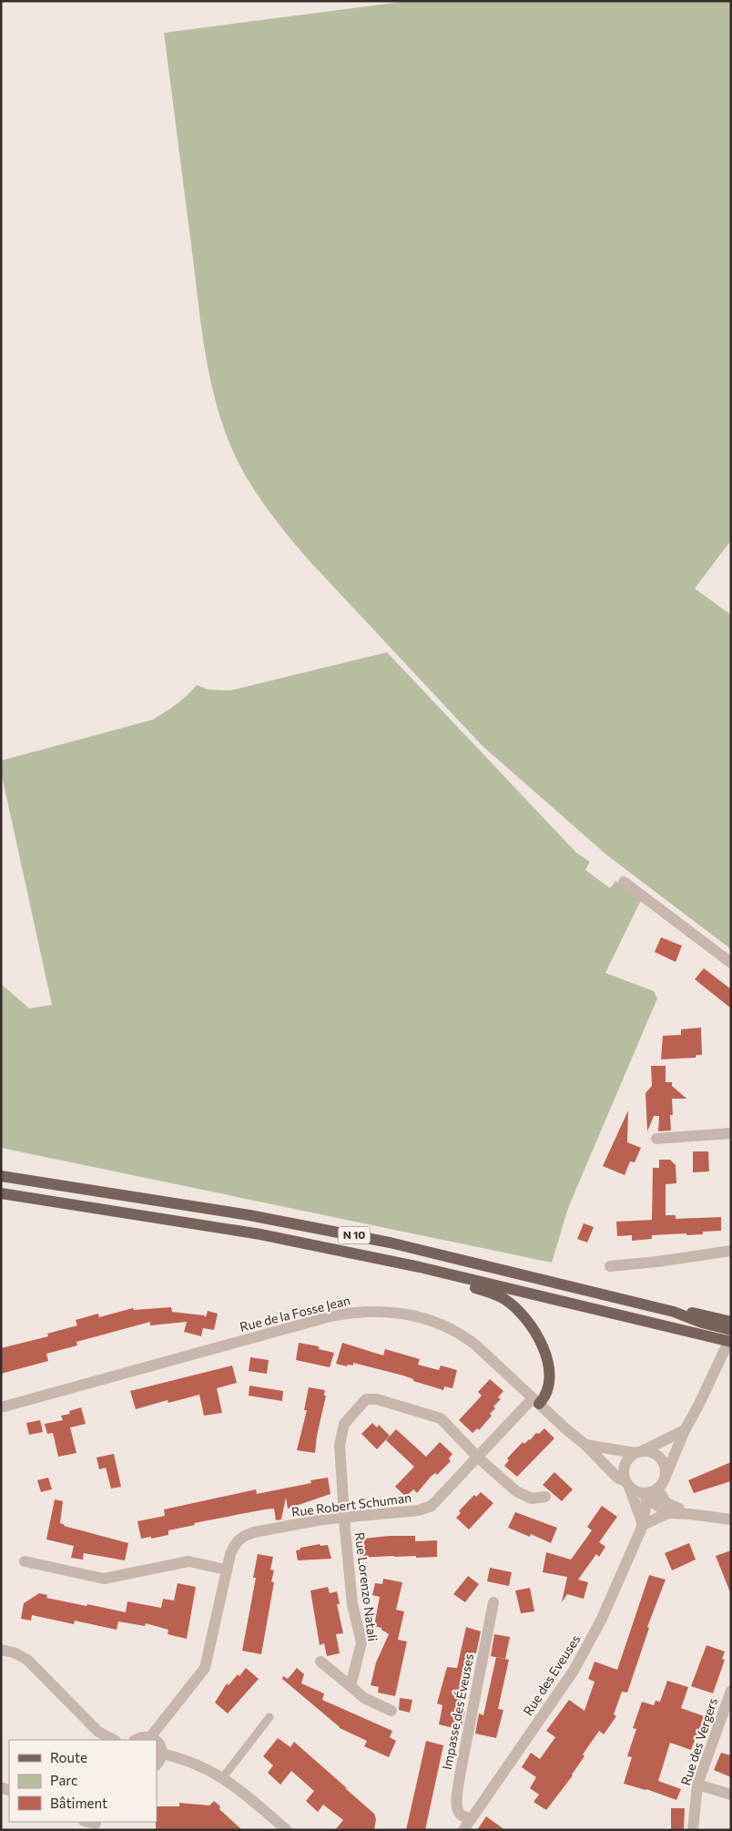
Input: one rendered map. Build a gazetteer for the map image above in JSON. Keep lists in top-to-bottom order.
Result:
{
  "streets": {
    "main road": ["N 10"],
    "street": [
      "Rue de la Fosse Jean",
      "Rue Robert Schuman",
      "Rue Lorenzo Natali",
      "Rue des Eveuses",
      "Impasse des Éveuses",
      "Rue des Vergers"
    ]
  },
  "crossings": [
    ["Rue de la Fosse Jean", "Rue Robert Schuman"],
    ["Rue de la Fosse Jean", "Rue des Eveuses"],
    ["Rue Robert Schuman", "Rue Lorenzo Natali"],
    ["Rue des Eveuses", "Impasse des Éveuses"]
  ],
  "legend": ["Route", "Parc", "Bâtiment"]
}
